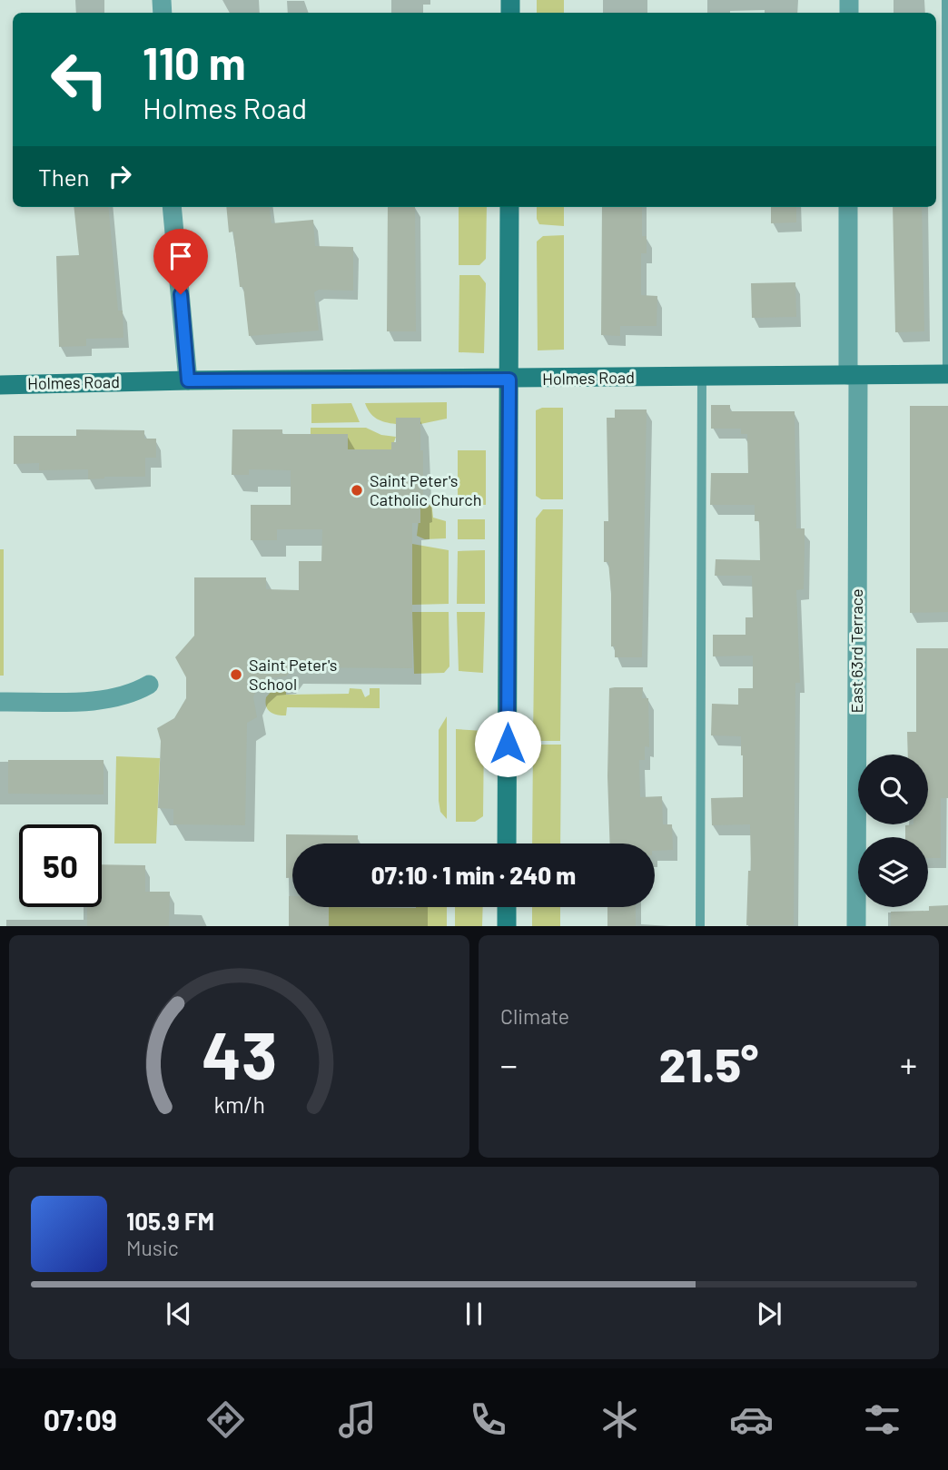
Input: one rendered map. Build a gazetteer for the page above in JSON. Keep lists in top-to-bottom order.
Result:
{
  "streets": {
    "main road": ["Holmes Road"],
    "street": ["East 63rd Terrace"]
  },
  "crossings": [
    ["Holmes Road", "East 63rd Terrace"]
  ],
  "places": ["Saint Peter's Catholic Church", "Saint Peter's School"],
  "page": {
    "turn": ["110 m", "Holmes Road"],
    "then": "Then",
    "limit": "50",
    "trip": "07:10 · 1 min · 240 m",
    "tile": "Climate",
    "heat": ["−", "21.5°", "+"],
    "song": ["105.9 FM", "Music"],
    "tabs": "07:09",
    "gauge": ["43", "km/h"]
  }
}
